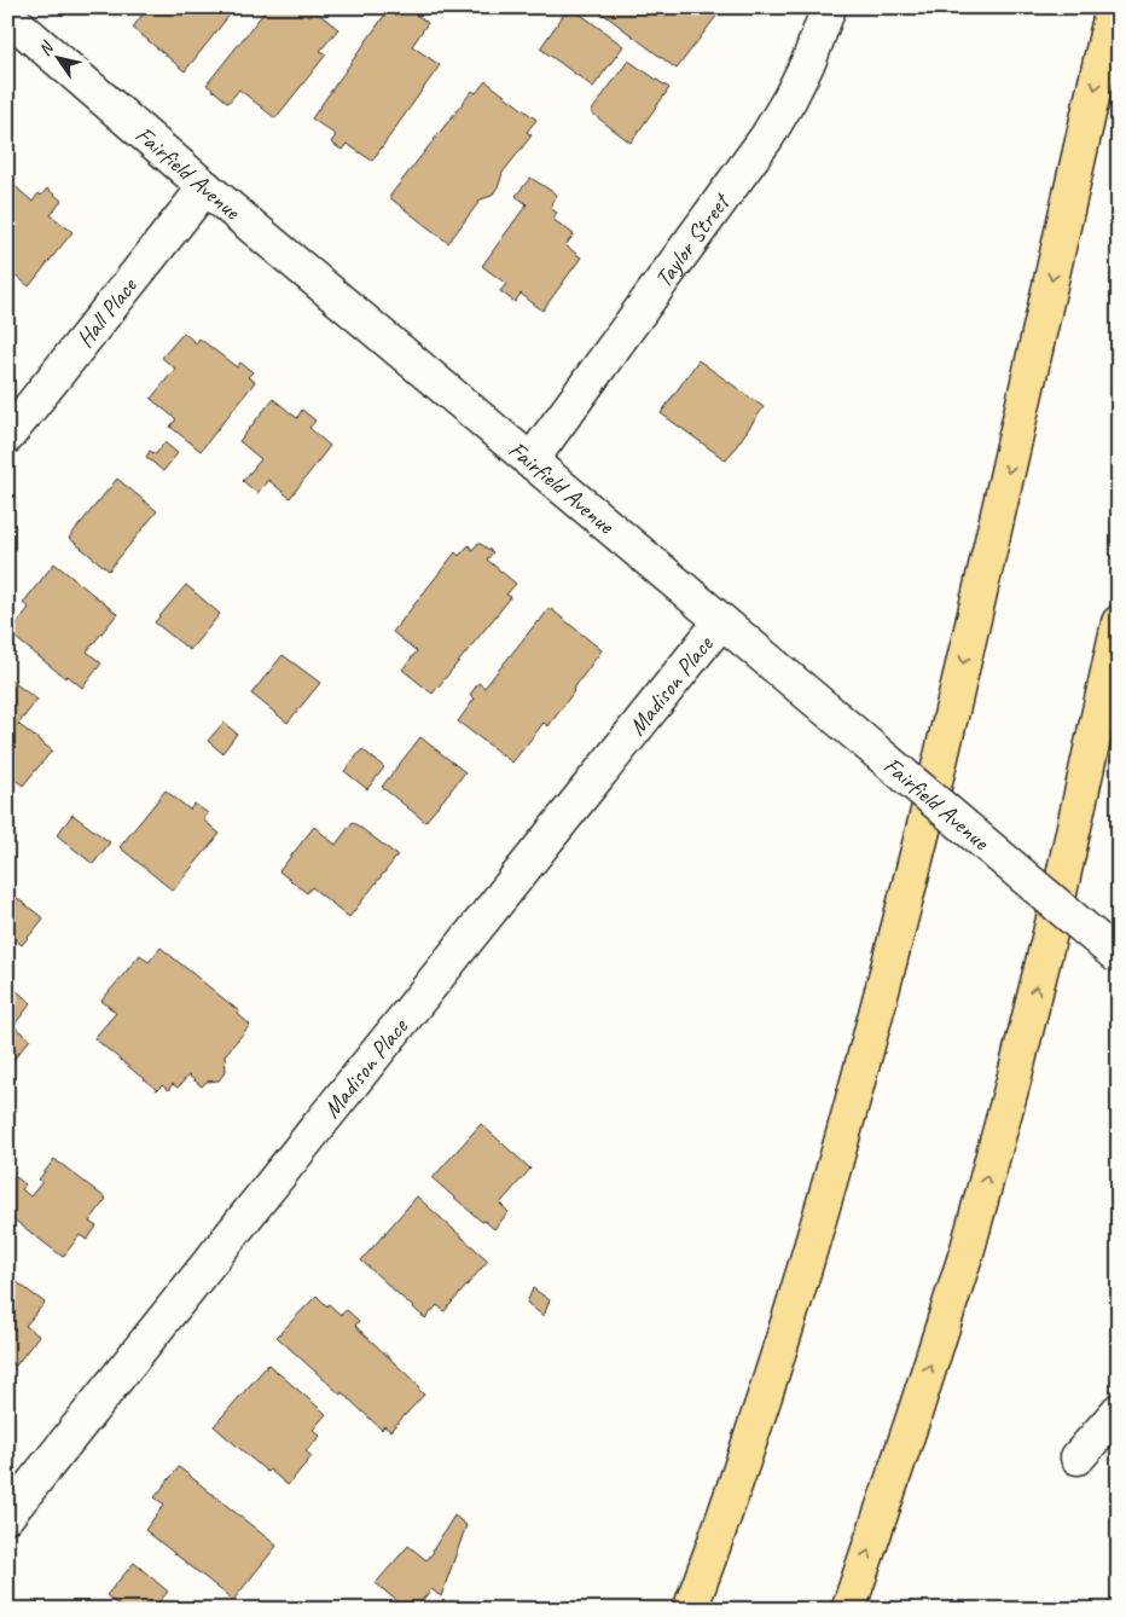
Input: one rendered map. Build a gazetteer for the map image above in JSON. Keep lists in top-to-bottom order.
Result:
{
  "streets": {
    "street": [
      "Fairfield Avenue",
      "Taylor Street",
      "Hall Place",
      "Madison Place"
    ]
  },
  "crossings": [
    ["Fairfield Avenue", "Taylor Street"],
    ["Fairfield Avenue", "Hall Place"],
    ["Fairfield Avenue", "Madison Place"]
  ],
  "north": "top left"
}
